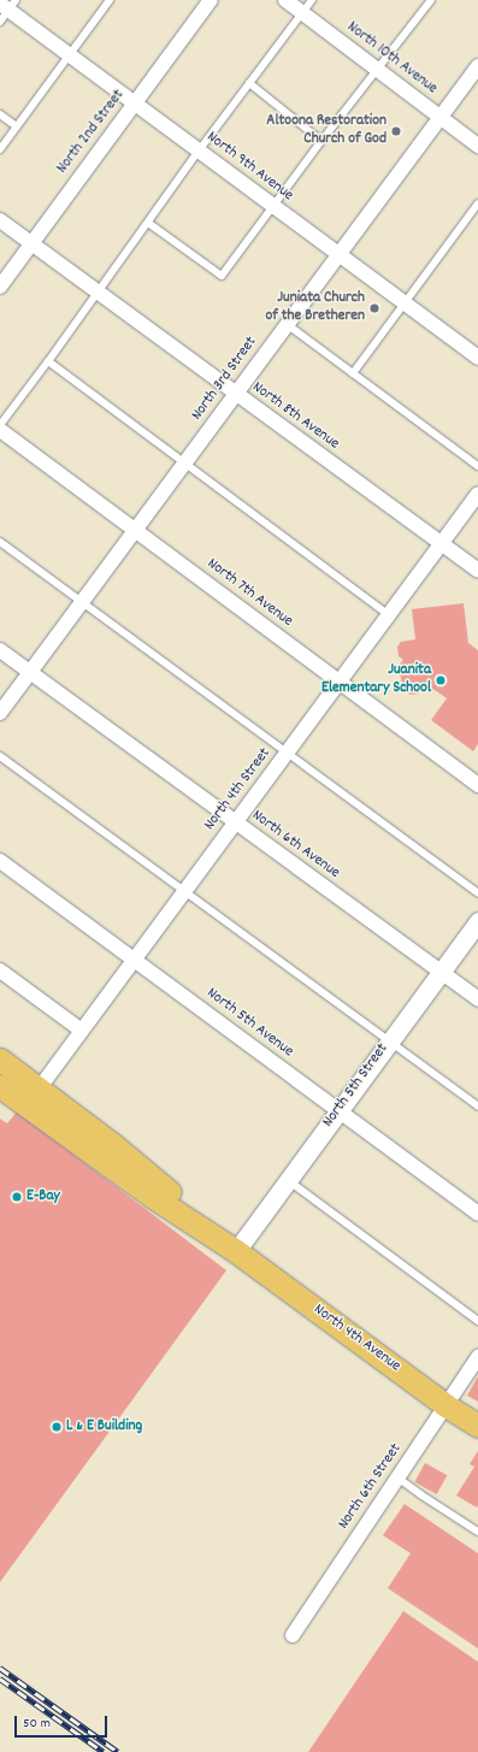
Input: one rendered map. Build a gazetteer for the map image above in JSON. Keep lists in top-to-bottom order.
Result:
{
  "streets": {
    "main road": ["North 4th Avenue"],
    "street": [
      "North 10th Avenue",
      "North 2nd Street",
      "North 9th Avenue",
      "North 3rd Street",
      "North 8th Avenue",
      "North 7th Avenue",
      "North 4th Street",
      "North 6th Avenue",
      "North 5th Avenue",
      "North 5th Street",
      "North 6th Street"
    ]
  },
  "crossings": [
    ["North 10th Avenue", "North 3rd Street"],
    ["North 2nd Street", "North 9th Avenue"],
    ["North 2nd Street", "North 8th Avenue"],
    ["North 9th Avenue", "North 3rd Street"],
    ["North 3rd Street", "North 8th Avenue"],
    ["North 3rd Street", "North 7th Avenue"],
    ["North 3rd Street", "North 6th Avenue"],
    ["North 8th Avenue", "North 4th Street"],
    ["North 7th Avenue", "North 4th Street"],
    ["North 4th Street", "North 6th Avenue"],
    ["North 4th Street", "North 5th Avenue"],
    ["North 4th Street", "North 4th Avenue"],
    ["North 6th Avenue", "North 5th Street"],
    ["North 5th Avenue", "North 5th Street"],
    ["North 5th Street", "North 4th Avenue"],
    ["North 4th Avenue", "North 6th Street"]
  ],
  "places": [
    "Altoona Restoration Church of God",
    "Juniata Church of the Bretheren",
    "Juanita Elementary School",
    "E-Bay",
    "L & E Building"
  ],
  "scale_bar": "50 m"
}
